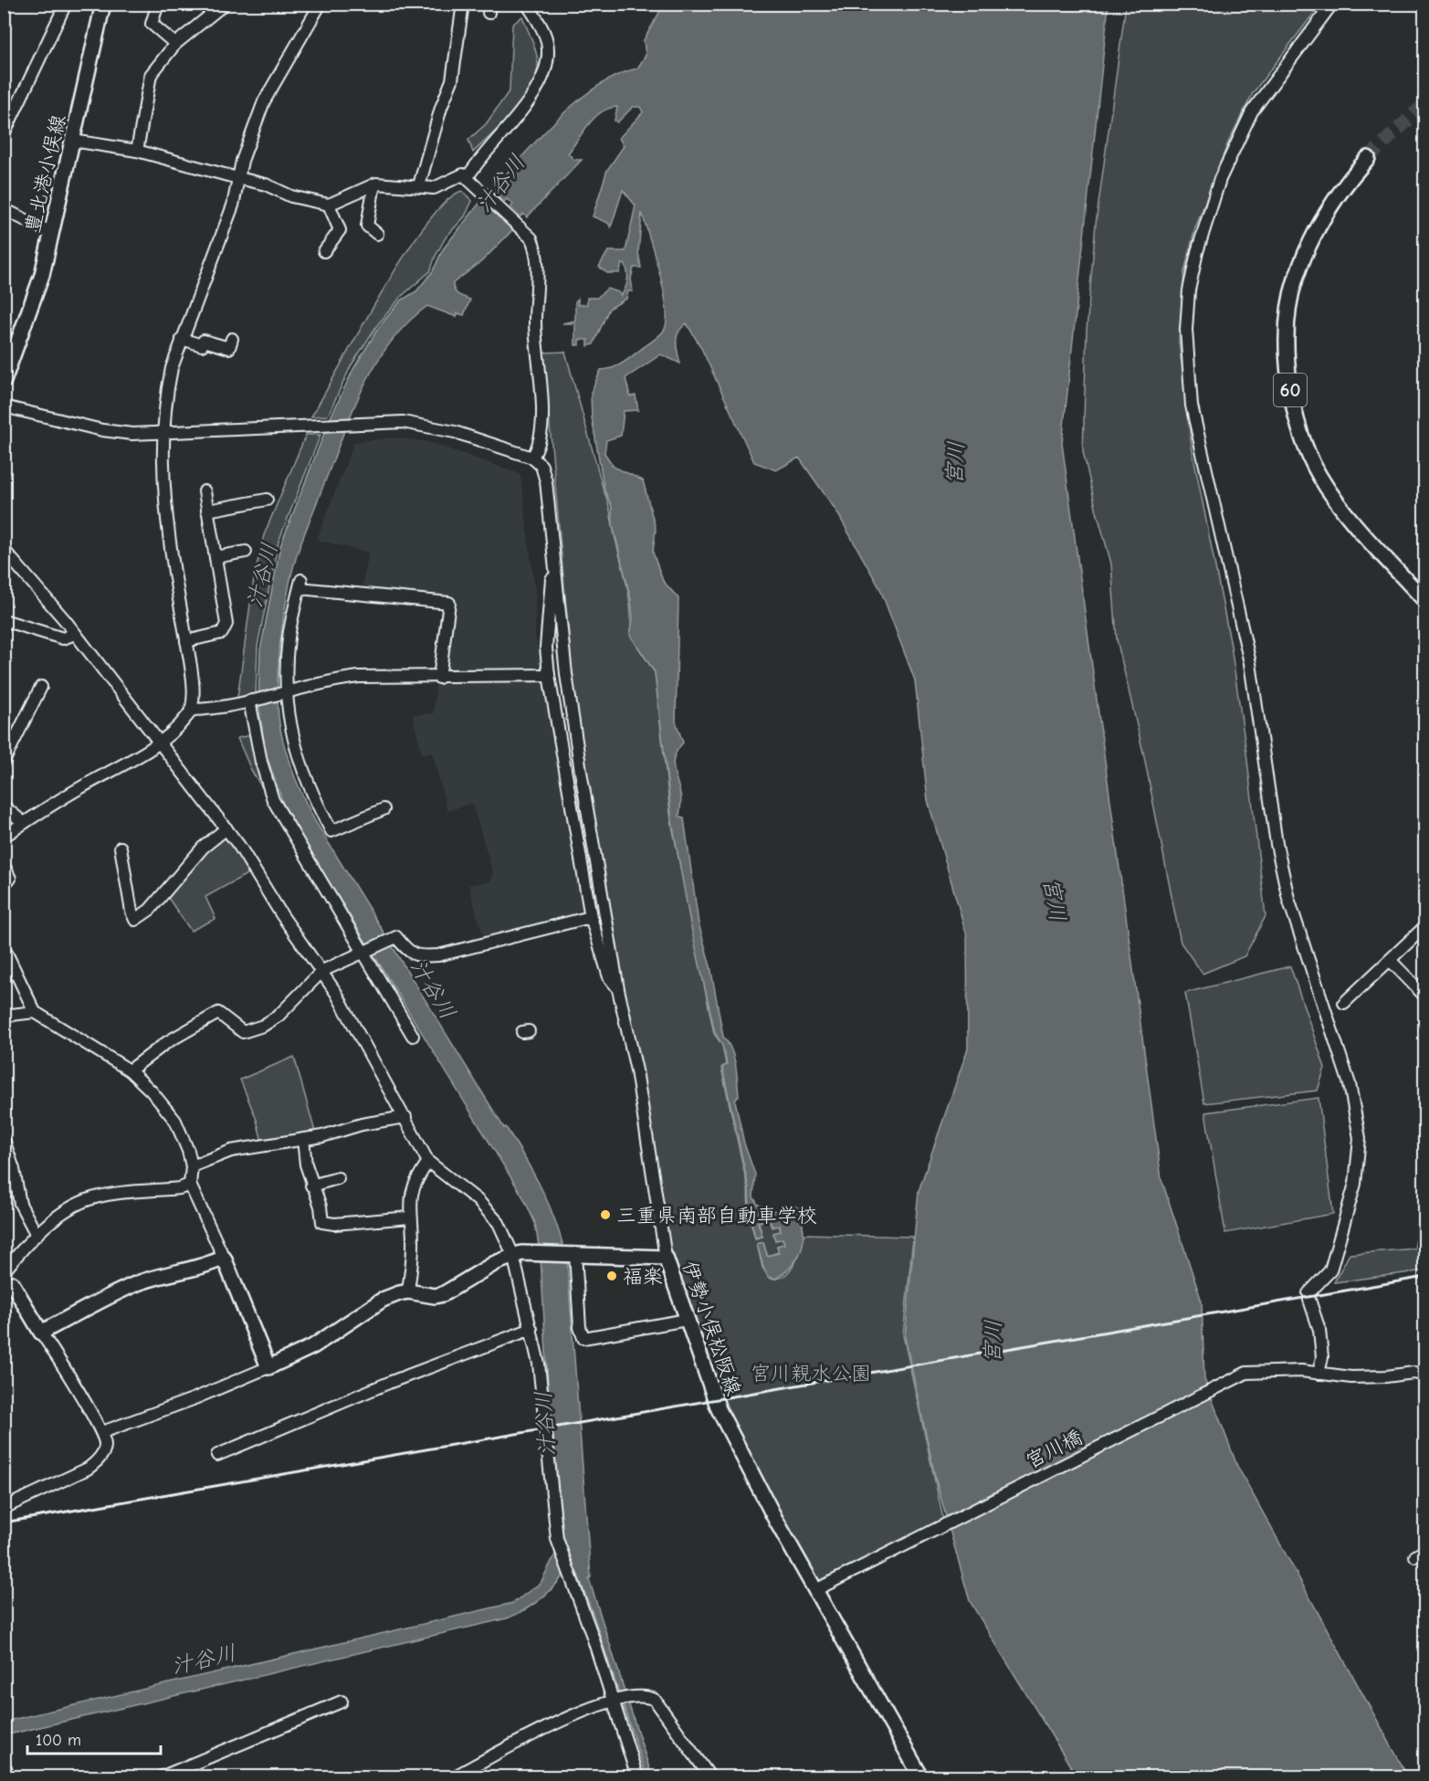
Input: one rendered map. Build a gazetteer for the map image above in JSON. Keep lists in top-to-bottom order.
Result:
{
  "streets": {
    "main road": ["豊北港小俣線", "60", "伊勢小俣松阪線"],
    "street": ["宮川橋"]
  },
  "crossings": [
    ["伊勢小俣松阪線", "宮川橋"]
  ],
  "water": ["汁谷川", "宮川"],
  "parks": ["宮川親水公園"],
  "places": ["三重県南部自動車学校", "福楽"],
  "scale_bar": "100 m"
}
